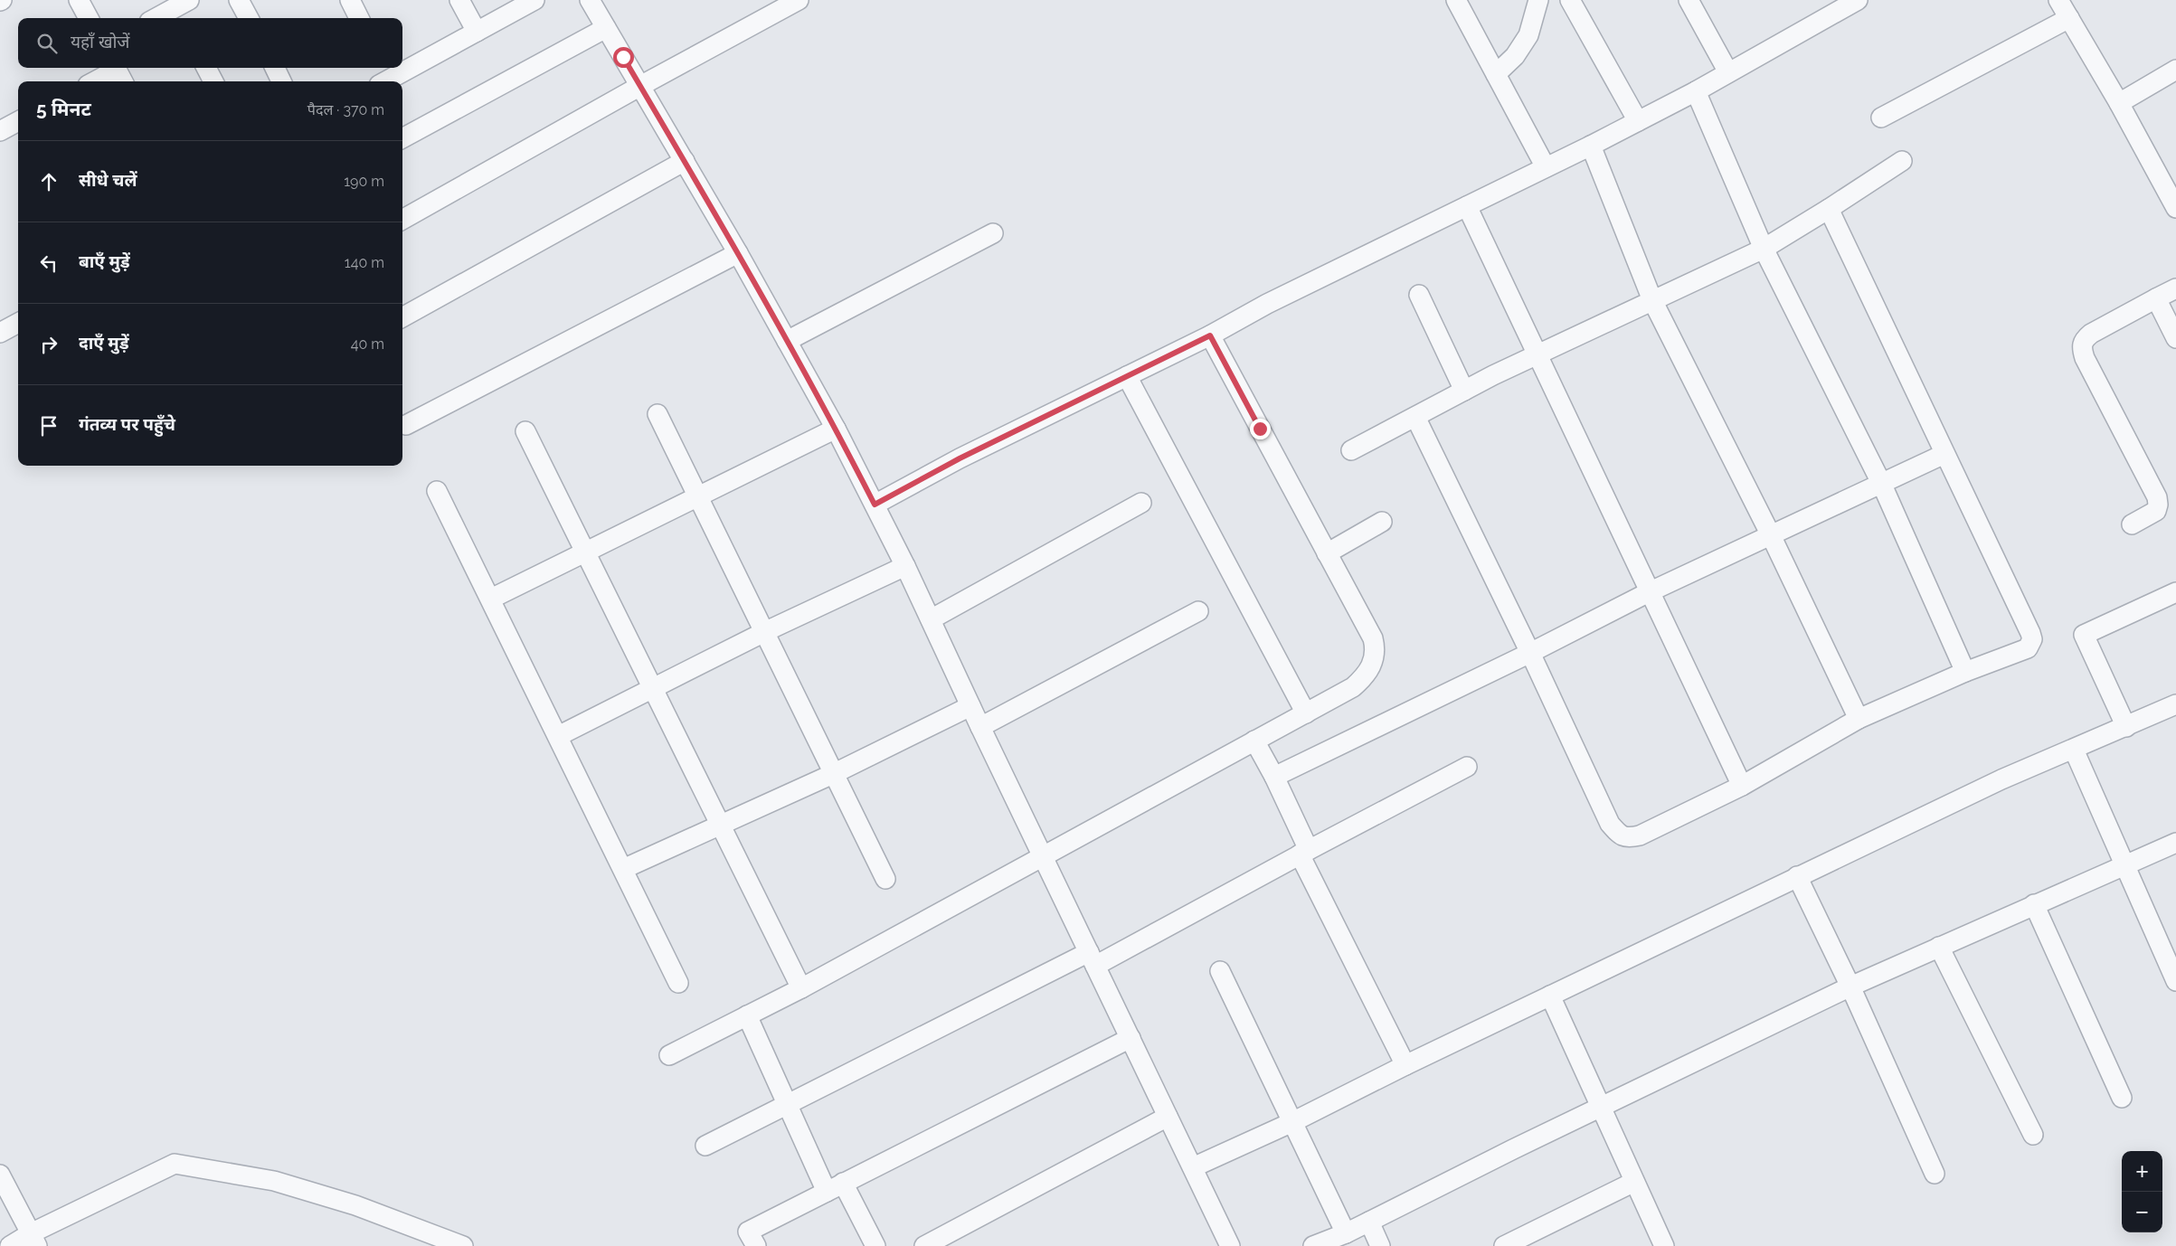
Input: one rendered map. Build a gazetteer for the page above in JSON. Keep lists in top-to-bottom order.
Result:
{
  "page": {
    "search": "यहाँ खोजें",
    "heading": ["5 मिनट", "पैदल · 370 m"],
    "list": [
      ["सीधे चलें", "190 m"],
      ["बाएँ मुड़ें", "140 m"],
      ["दाएँ मुड़ें", "40 m"],
      "गंतव्य पर पहुँचे"
    ],
    "map_buttons": ["+", "−"]
  }
}
